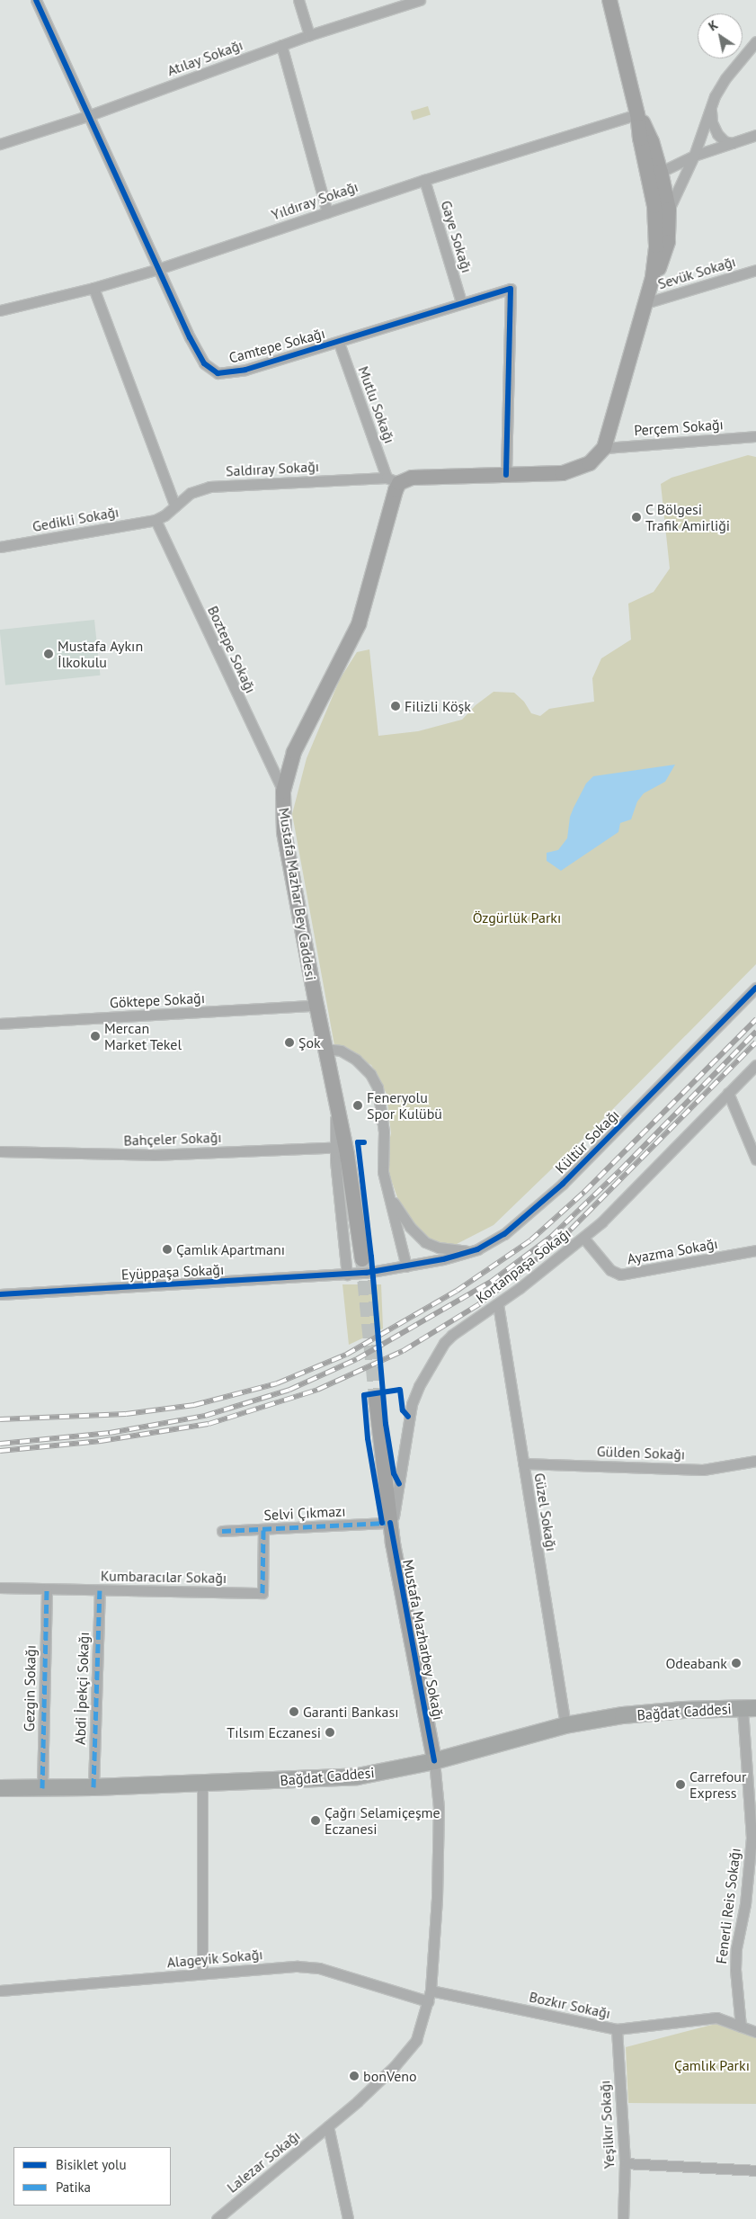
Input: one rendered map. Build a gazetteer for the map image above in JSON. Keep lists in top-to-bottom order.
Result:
{
  "streets": {
    "main road": ["Mustafa Mazhar Bey Caddesi", "Mustafa Mazharbey Sokağı", "Bağdat Caddesi"],
    "street": [
      "Atılay Sokağı",
      "Yıldıray Sokağı",
      "Gaye Sokağı",
      "Sevük Sokağı",
      "Camtepe Sokağı",
      "Mutlu Sokağı",
      "Perçem Sokağı",
      "Saldıray Sokağı",
      "Gedikli Sokağı",
      "Boztepe Sokağı",
      "Göktepe Sokağı",
      "Bahçeler Sokağı",
      "Kültür Sokağı",
      "Ayazma Sokağı",
      "Kortanpaşa Sokağı",
      "Eyüppaşa Sokağı",
      "Gülden Sokağı",
      "Güzel Sokağı",
      "Selvi Çıkmazı",
      "Kumbaracılar Sokağı",
      "Gezgin Sokağı",
      "Abdi İpekçi Sokağı",
      "Fenerli Reis Sokağı",
      "Alageyik Sokağı",
      "Bozkır Sokağı",
      "Yeşilkır Sokağı",
      "Lalezar Sokağı"
    ]
  },
  "crossings": [
    ["Atılay Sokağı", "Camtepe Sokağı"],
    ["Yıldıray Sokağı", "Gaye Sokağı"],
    ["Yıldıray Sokağı", "Camtepe Sokağı"],
    ["Gaye Sokağı", "Camtepe Sokağı"],
    ["Camtepe Sokağı", "Mutlu Sokağı"],
    ["Mutlu Sokağı", "Saldıray Sokağı"],
    ["Mutlu Sokağı", "Mustafa Mazhar Bey Caddesi"],
    ["Saldıray Sokağı", "Gedikli Sokağı"],
    ["Saldıray Sokağı", "Boztepe Sokağı"],
    ["Saldıray Sokağı", "Mustafa Mazhar Bey Caddesi"],
    ["Gedikli Sokağı", "Boztepe Sokağı"],
    ["Boztepe Sokağı", "Mustafa Mazhar Bey Caddesi"],
    ["Mustafa Mazhar Bey Caddesi", "Göktepe Sokağı"],
    ["Mustafa Mazhar Bey Caddesi", "Bahçeler Sokağı"],
    ["Mustafa Mazhar Bey Caddesi", "Eyüppaşa Sokağı"],
    ["Kültür Sokağı", "Eyüppaşa Sokağı"],
    ["Ayazma Sokağı", "Kortanpaşa Sokağı"],
    ["Kortanpaşa Sokağı", "Güzel Sokağı"],
    ["Kortanpaşa Sokağı", "Selvi Çıkmazı"],
    ["Kortanpaşa Sokağı", "Mustafa Mazharbey Sokağı"],
    ["Gülden Sokağı", "Güzel Sokağı"],
    ["Güzel Sokağı", "Bağdat Caddesi"],
    ["Selvi Çıkmazı", "Kumbaracılar Sokağı"],
    ["Selvi Çıkmazı", "Mustafa Mazharbey Sokağı"],
    ["Kumbaracılar Sokağı", "Gezgin Sokağı"],
    ["Kumbaracılar Sokağı", "Abdi İpekçi Sokağı"],
    ["Mustafa Mazharbey Sokağı", "Bağdat Caddesi"],
    ["Mustafa Mazharbey Sokağı", "Lalezar Sokağı"],
    ["Gezgin Sokağı", "Bağdat Caddesi"],
    ["Abdi İpekçi Sokağı", "Bağdat Caddesi"],
    ["Bağdat Caddesi", "Fenerli Reis Sokağı"],
    ["Bağdat Caddesi", "Lalezar Sokağı"],
    ["Fenerli Reis Sokağı", "Bozkır Sokağı"],
    ["Alageyik Sokağı", "Bozkır Sokağı"],
    ["Alageyik Sokağı", "Lalezar Sokağı"],
    ["Bozkır Sokağı", "Yeşilkır Sokağı"],
    ["Bozkır Sokağı", "Lalezar Sokağı"]
  ],
  "parks": ["Özgürlük Parkı", "Çamlık Parkı"],
  "places": [
    "C Bölgesi Trafik Amirliği",
    "Mustafa Aykın İlkokulu",
    "Filizli Köşk",
    "Mercan Market Tekel",
    "Şok",
    "Feneryolu Spor Kulübü",
    "Çamlık Apartmanı",
    "Odeabank",
    "Garanti Bankası",
    "Tılsım Eczanesi",
    "Carrefour Express",
    "Çağrı Selamiçeşme Eczanesi",
    "bonVeno"
  ],
  "legend": ["Bisiklet yolu", "Patika"],
  "north": "top left"
}
